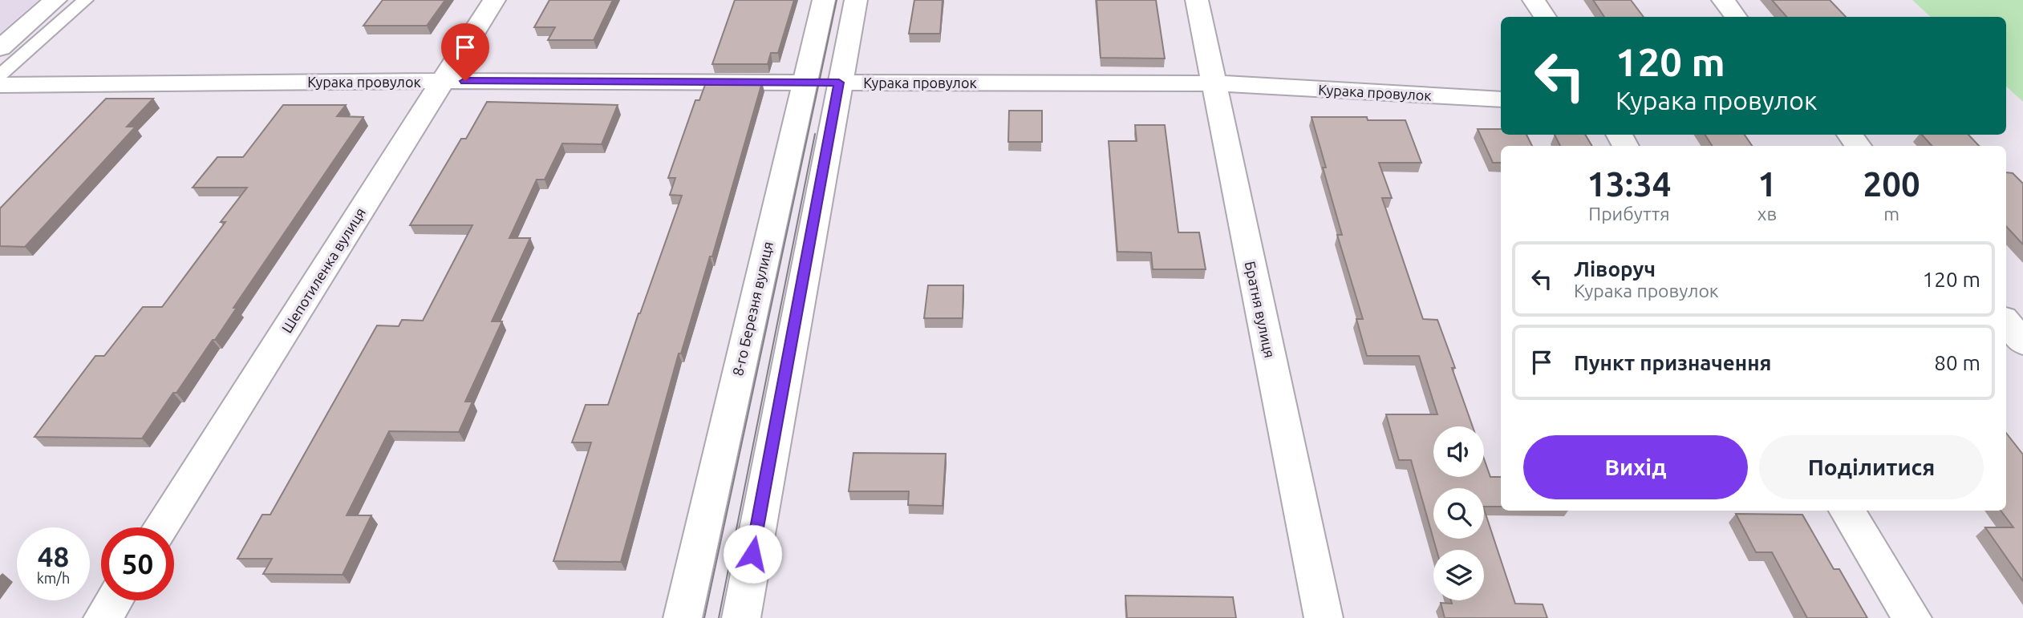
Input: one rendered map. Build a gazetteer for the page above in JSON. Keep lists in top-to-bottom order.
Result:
{
  "streets": {
    "street": [
      "Курака провулок",
      "Шепотиленка вулиця",
      "8-го Березня вулиця",
      "Братня вулиця"
    ]
  },
  "crossings": [
    ["Курака провулок", "Шепотиленка вулиця"],
    ["Курака провулок", "8-го Березня вулиця"],
    ["Курака провулок", "Братня вулиця"]
  ],
  "page": {
    "turn": ["120 m", "Курака провулок"],
    "eta": [
      "13:34",
      "Прибуття",
      "1",
      "хв",
      "200",
      "m"
    ],
    "list": [
      {
        "name": "Ліворуч",
        "note": "Курака провулок",
        "value": "120 m"
      },
      {
        "name": "Пункт призначення",
        "value": "80 m"
      }
    ],
    "buttons": ["Вихід", "Поділитися"],
    "speed": "48 km/h",
    "limit": "50"
  }
}
